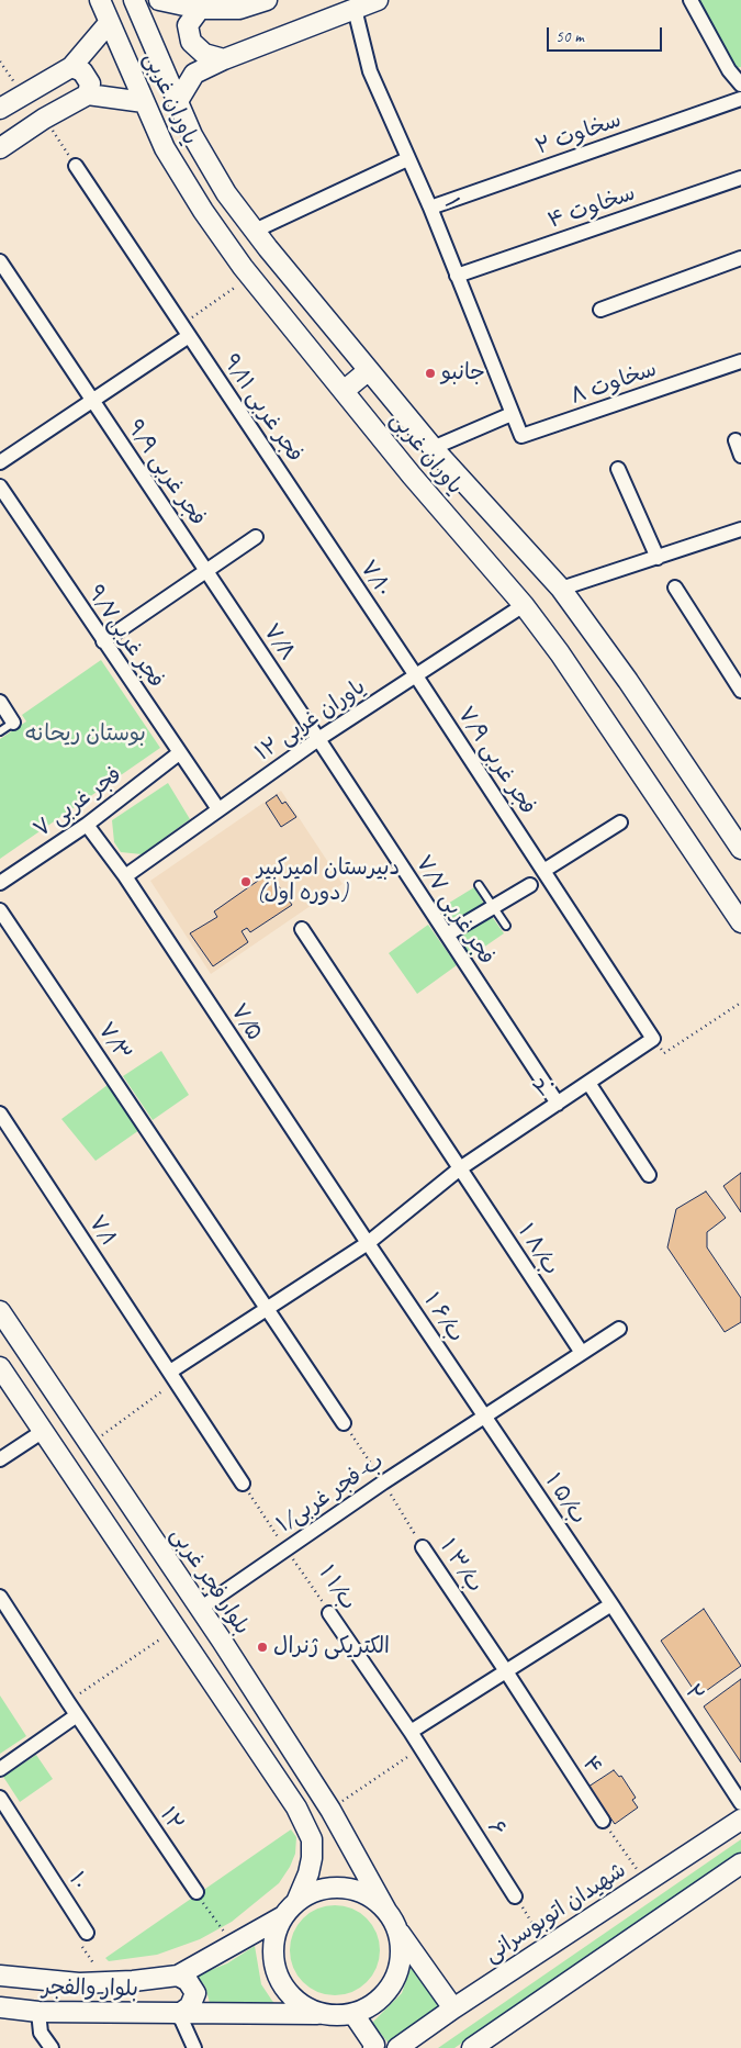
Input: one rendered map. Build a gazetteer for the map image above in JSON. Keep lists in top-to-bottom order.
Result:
{
  "streets": {
    "main road": [
      "یاوران غربی",
      "بلوار فجر غربی",
      "شهیدان اتوبوسرانی",
      "بلوار والفجر"
    ],
    "street": [
      "سخاوت ۲",
      "۱",
      "سخاوت ۴",
      "سخاوت ۸",
      "۹/۱۱ فجر غربی",
      "۹/۹ فجر غربی",
      "۷/۱۰",
      "فجر غربی۹/۷",
      "۷/۸",
      "۱۲ یاوران غربی",
      "۷/۹ فجر غربی",
      "۷ فجر غربی",
      "۷/۷ فجر غربی",
      "۷/۵",
      "۷/۳",
      "۲۰",
      "۷/۱",
      "۱ ب/۸",
      "۱ ب/۶",
      "۱/ب-فجر غربی",
      "۱ ب/۵",
      "۱ ب/۳",
      "۱ ب/۱",
      "۲",
      "۴",
      "۱۲",
      "۶",
      "۱۰"
    ]
  },
  "crossings": [
    ["یاوران غربی", "۱۲ یاوران غربی"],
    ["سخاوت ۲", "۱"],
    ["۱", "سخاوت ۴"],
    ["۱", "سخاوت ۸"],
    ["۹/۱۱ فجر غربی", "۷/۱۰"],
    ["۹/۹ فجر غربی", "۷/۸"],
    ["۷/۱۰", "۱۲ یاوران غربی"],
    ["۷/۱۰", "۷/۹ فجر غربی"],
    ["فجر غربی۹/۷", "۱۲ یاوران غربی"],
    ["فجر غربی۹/۷", "۷ فجر غربی"],
    ["۷/۸", "۱۲ یاوران غربی"],
    ["۷/۸", "۷/۷ فجر غربی"],
    ["۱۲ یاوران غربی", "۷/۹ فجر غربی"],
    ["۱۲ یاوران غربی", "۷/۷ فجر غربی"],
    ["۱۲ یاوران غربی", "۷/۵"],
    ["۷/۹ فجر غربی", "۲۰"],
    ["۷ فجر غربی", "۷/۵"],
    ["۷/۷ فجر غربی", "۲۰"],
    ["۷/۵", "۲۰"],
    ["۷/۵", "۱ ب/۶"],
    ["۷/۳", "۲۰"],
    ["۷/۳", "۱ ب/۳"],
    ["۲۰", "۷/۱"],
    ["۲۰", "۱ ب/۸"],
    ["۲۰", "۱ ب/۶"],
    ["۷/۱", "۱ ب/۱"],
    ["۱ ب/۸", "۱/ب-فجر غربی"],
    ["۱ ب/۶", "۱/ب-فجر غربی"],
    ["۱ ب/۶", "۱ ب/۵"],
    ["۱/ب-فجر غربی", "۱ ب/۵"],
    ["۱/ب-فجر غربی", "۱ ب/۳"],
    ["۱/ب-فجر غربی", "بلوار فجر غربی"],
    ["۱/ب-فجر غربی", "۱ ب/۱"],
    ["۱ ب/۵", "۲"],
    ["۱ ب/۳", "۴"],
    ["بلوار فجر غربی", "بلوار والفجر"],
    ["۱ ب/۱", "۶"]
  ],
  "parks": ["بوستان ریحانه"],
  "places": ["جانبو", "دبیرستان امیرکبیر (دوره اول)", "الکتریکی ژنرال"],
  "scale_bar": "50 m"
}
